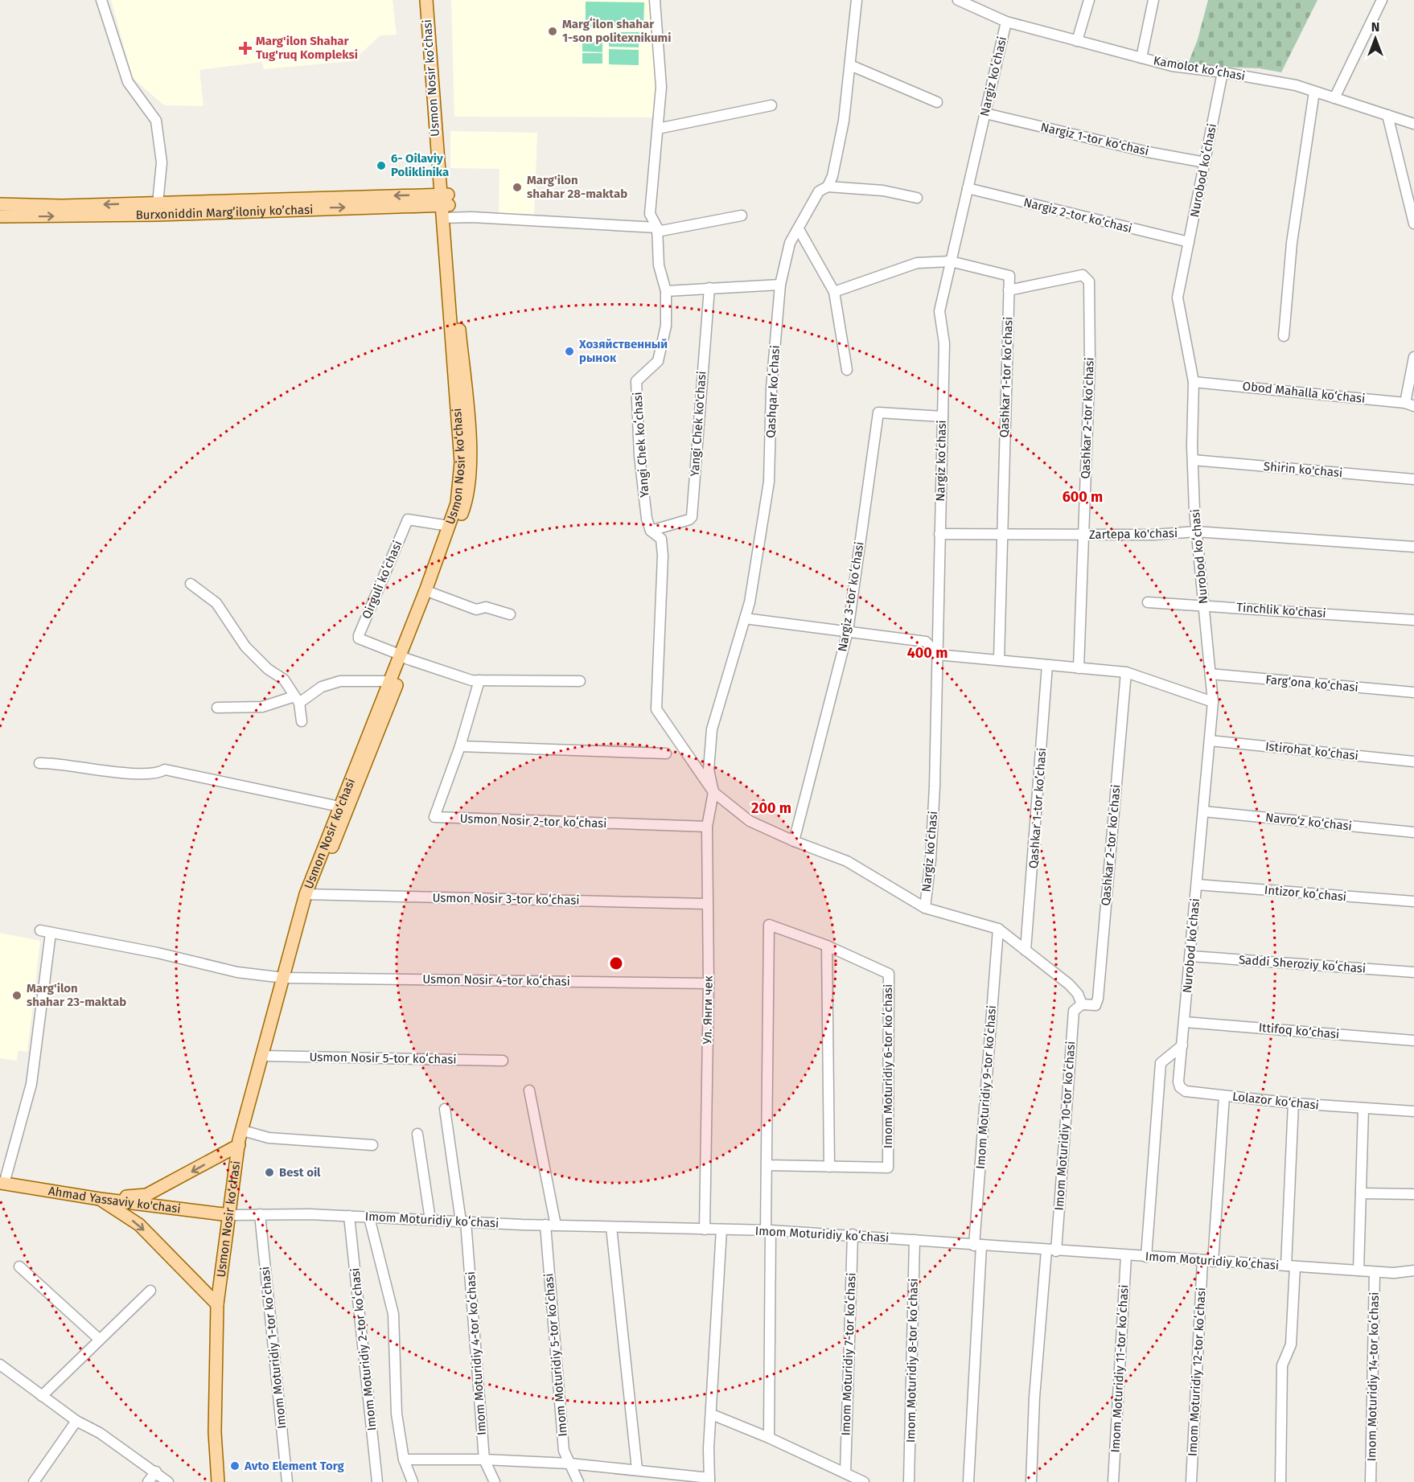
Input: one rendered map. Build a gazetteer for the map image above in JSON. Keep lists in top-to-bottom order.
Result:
{
  "streets": {
    "main road": ["Usmon Nosir ko‘chasi", "Burxoniddin Marg’iloniy ko’chasi", "Ahmad Yassaviy ko'chasi"],
    "street": [
      "Kamolot koʻchasi",
      "Nargiz koʻchasi",
      "Nargiz 1-tor ko‘chasi",
      "Nurobod koʻchasi",
      "Nargiz 2-tor ko‘chasi",
      "Qashkar 1-tor koʼchasi",
      "Qashqar koʻchasi",
      "Obod Mahalla ko‘chasi",
      "Qashkar 2-tor koʼchasi",
      "Yangi Chek ko'chasi",
      "Yangi Chek koʻchasi",
      "Shirin ko'chasi",
      "Zartepa ko'chasi",
      "Qirguli koʻchasi",
      "Nargiz 3-tor koʻchasi",
      "Tinchlik ko'chasi",
      "Farg‘ona ko‘chasi",
      "Istirohat ko‘chasi",
      "Usmon Nosir 2-tor koʻchasi",
      "Navro‘z ko‘chasi",
      "Intizor koʻchasi",
      "Usmon Nosir 3-tor koʻchasi",
      "Saddi Sheroziy koʻchasi",
      "Usmon Nosir 4-tor koʻchasi",
      "Ул. Янги чек",
      "Ittifoq ko‘chasi",
      "Usmon Nosir 5-tor koʻchasi",
      "Imom Moturidiy 6-tor koʻchasi",
      "Imom Moturidiy 9-tor koʻchasi",
      "Lolazor ko‘chasi",
      "Imom Moturidiy 10-tor koʻchasi",
      "Imom Moturidiy koʻchasi",
      "Imom Moturidiy 1-tor koʻchasi",
      "Imom Moturidiy 2-tor koʻchasi",
      "Imom Moturidiy 4-tor koʻchasi",
      "Imom Moturidiy 7-tor koʻchasi",
      "Imom Moturidiy 5-tor koʻchasi",
      "Imom Moturidiy 8-tor koʻchasi",
      "Imom Moturidiy 11-tor koʻchasi",
      "Imom Moturidiy 12-tor koʻchasi",
      "Imom Moturidiy 14-tor koʻchasi"
    ]
  },
  "crossings": [
    ["Kamolot koʻchasi", "Nargiz koʻchasi"],
    ["Kamolot koʻchasi", "Nurobod koʻchasi"],
    ["Nargiz koʻchasi", "Nargiz 1-tor ko‘chasi"],
    ["Nargiz koʻchasi", "Nargiz 2-tor ko‘chasi"],
    ["Nargiz koʻchasi", "Qashkar 1-tor koʼchasi"],
    ["Nargiz koʻchasi", "Zartepa ko'chasi"],
    ["Nargiz koʻchasi", "Nargiz 3-tor koʻchasi"],
    ["Usmon Nosir ko‘chasi", "Burxoniddin Marg’iloniy ko’chasi"],
    ["Usmon Nosir ko‘chasi", "Qirguli koʻchasi"],
    ["Usmon Nosir ko‘chasi", "Usmon Nosir 3-tor koʻchasi"],
    ["Usmon Nosir ko‘chasi", "Usmon Nosir 4-tor koʻchasi"],
    ["Usmon Nosir ko‘chasi", "Usmon Nosir 5-tor koʻchasi"],
    ["Usmon Nosir ko‘chasi", "Ahmad Yassaviy ko'chasi"],
    ["Usmon Nosir ko‘chasi", "Imom Moturidiy koʻchasi"],
    ["Nargiz 1-tor ko‘chasi", "Nurobod koʻchasi"],
    ["Nurobod koʻchasi", "Nargiz 2-tor ko‘chasi"],
    ["Nurobod koʻchasi", "Obod Mahalla ko‘chasi"],
    ["Nurobod koʻchasi", "Shirin ko'chasi"],
    ["Nurobod koʻchasi", "Zartepa ko'chasi"],
    ["Nurobod koʻchasi", "Tinchlik ko'chasi"],
    ["Nurobod koʻchasi", "Farg‘ona ko‘chasi"],
    ["Nurobod koʻchasi", "Istirohat ko‘chasi"],
    ["Nurobod koʻchasi", "Navro‘z ko‘chasi"],
    ["Nurobod koʻchasi", "Intizor koʻchasi"],
    ["Nurobod koʻchasi", "Saddi Sheroziy koʻchasi"],
    ["Nurobod koʻchasi", "Ittifoq ko‘chasi"],
    ["Nurobod koʻchasi", "Lolazor ko‘chasi"],
    ["Qashkar 1-tor koʼchasi", "Qashkar 2-tor koʼchasi"],
    ["Qashkar 1-tor koʼchasi", "Zartepa ko'chasi"],
    ["Qashqar koʻchasi", "Yangi Chek koʻchasi"],
    ["Qashqar koʻchasi", "Ул. Янги чек"],
    ["Qashkar 2-tor koʼchasi", "Zartepa ko'chasi"],
    ["Qashkar 2-tor koʼchasi", "Imom Moturidiy 10-tor koʻchasi"],
    ["Yangi Chek ko'chasi", "Yangi Chek koʻchasi"],
    ["Yangi Chek koʻchasi", "Ул. Янги чек"],
    ["Usmon Nosir 2-tor koʻchasi", "Ул. Янги чек"],
    ["Usmon Nosir 3-tor koʻchasi", "Ул. Янги чек"],
    ["Usmon Nosir 4-tor koʻchasi", "Ул. Янги чек"],
    ["Ул. Янги чек", "Imom Moturidiy koʻchasi"],
    ["Imom Moturidiy 6-tor koʻchasi", "Imom Moturidiy koʻchasi"],
    ["Imom Moturidiy 9-tor koʻchasi", "Imom Moturidiy koʻchasi"],
    ["Lolazor ko‘chasi", "Imom Moturidiy 12-tor koʻchasi"],
    ["Imom Moturidiy 10-tor koʻchasi", "Imom Moturidiy koʻchasi"],
    ["Ahmad Yassaviy ko'chasi", "Imom Moturidiy koʻchasi"],
    ["Imom Moturidiy koʻchasi", "Imom Moturidiy 1-tor koʻchasi"],
    ["Imom Moturidiy koʻchasi", "Imom Moturidiy 2-tor koʻchasi"],
    ["Imom Moturidiy koʻchasi", "Imom Moturidiy 4-tor koʻchasi"],
    ["Imom Moturidiy koʻchasi", "Imom Moturidiy 7-tor koʻchasi"],
    ["Imom Moturidiy koʻchasi", "Imom Moturidiy 5-tor koʻchasi"],
    ["Imom Moturidiy koʻchasi", "Imom Moturidiy 8-tor koʻchasi"],
    ["Imom Moturidiy koʻchasi", "Imom Moturidiy 11-tor koʻchasi"],
    ["Imom Moturidiy koʻchasi", "Imom Moturidiy 12-tor koʻchasi"],
    ["Imom Moturidiy koʻchasi", "Imom Moturidiy 14-tor koʻchasi"]
  ],
  "places": {
    "other": [
      "Margʻilon shahar 1-son politexnikumi",
      "6- Oilaviy Poliklinika",
      "Marg'ilon shahar 28-maktab",
      "Хозяйственный рынок",
      "Marg'ilon shahar 23-maktab",
      "Best oil",
      "Avto Element Torg"
    ],
    "health": ["Marg'ilon Shahar Tug'ruq Kompleksi"]
  },
  "north": "top",
  "rings": ["600 m", "400 m", "200 m"]
}
